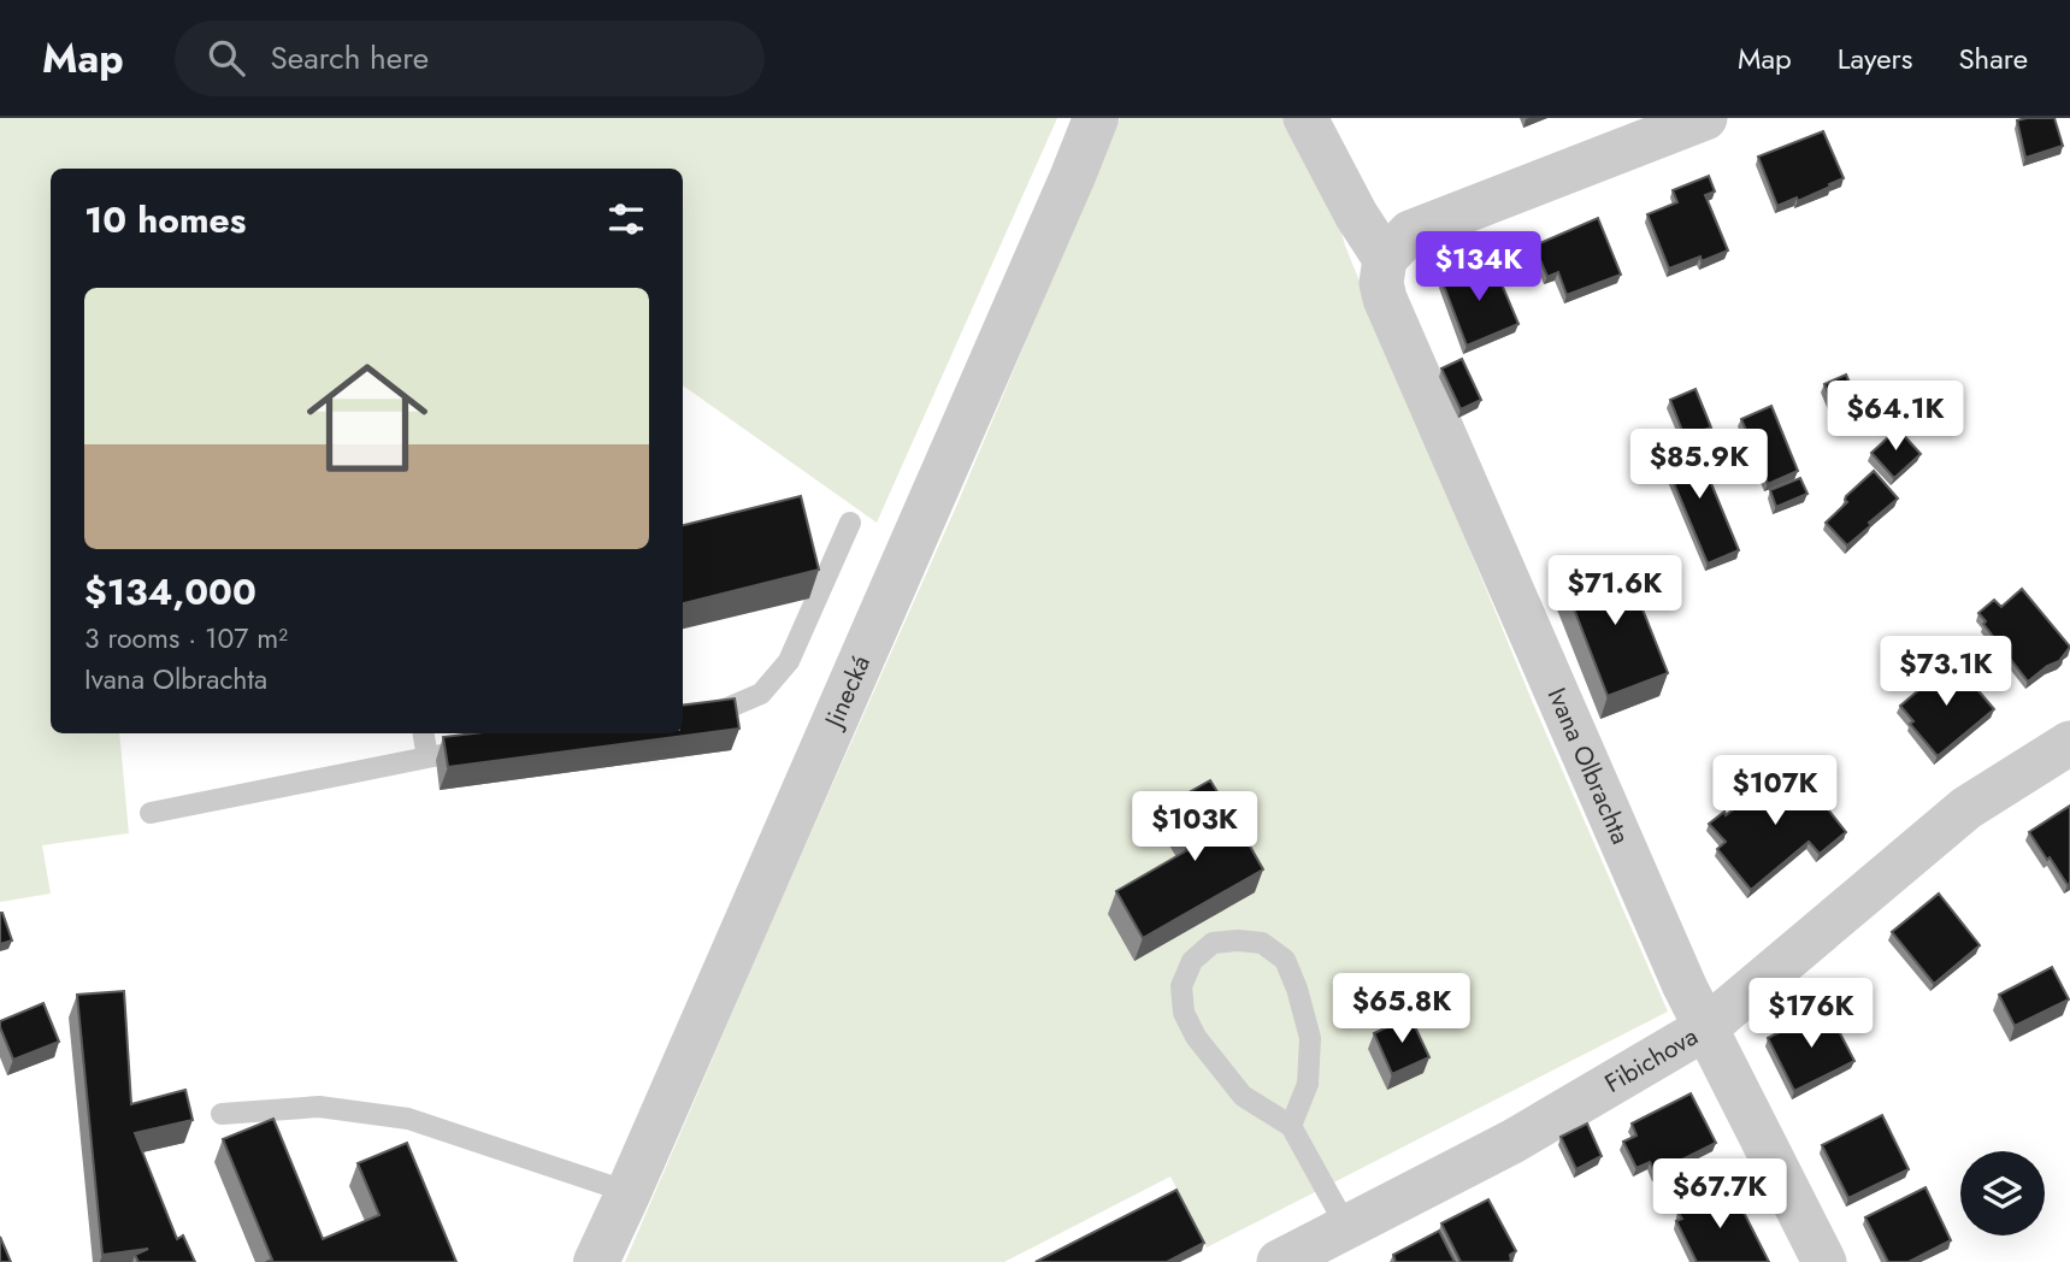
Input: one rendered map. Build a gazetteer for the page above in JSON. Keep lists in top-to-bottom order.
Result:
{
  "streets": {
    "street": ["Jinecká", "Ivana Olbrachta", "Fibichova"]
  },
  "crossings": [
    ["Ivana Olbrachta", "Fibichova"]
  ],
  "page": {
    "header": "Map",
    "search": "Search here",
    "nav": ["Map", "Layers", "Share"],
    "heading": "10 homes",
    "price": [
      "$134K",
      "$64.1K",
      "$85.9K",
      "$71.6K",
      "$73.1K",
      "$107K",
      "$103K",
      "$65.8K",
      "$176K",
      "$67.7K"
    ],
    "list": [
      {
        "name": "$134,000",
        "note": "3 rooms · 107 m² · Ivana Olbrachta"
      }
    ]
  }
}
